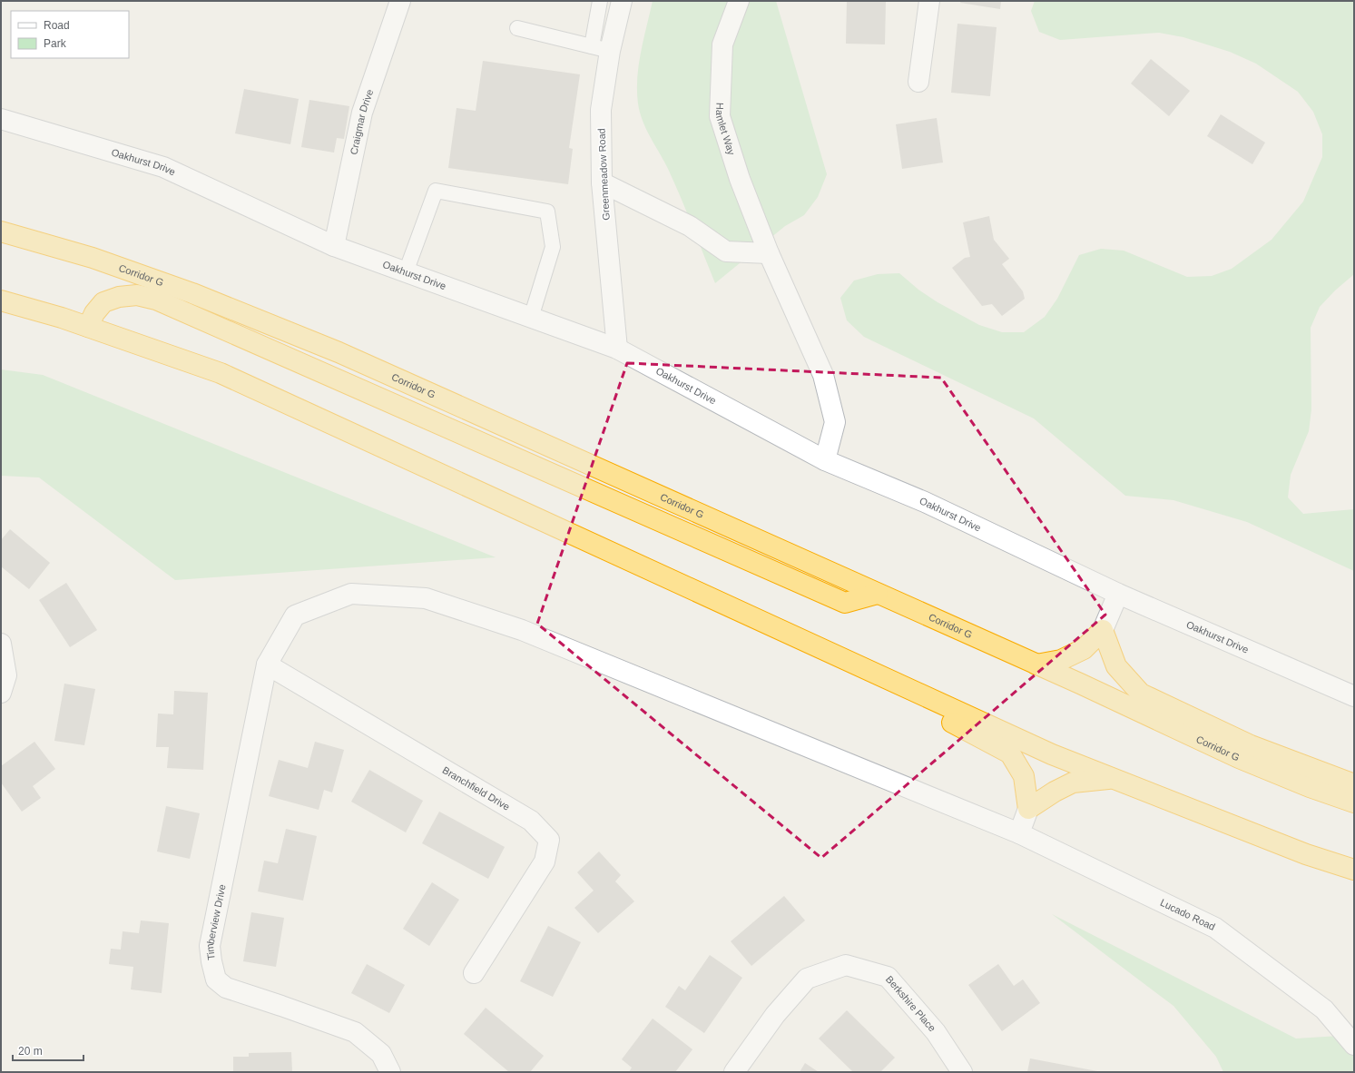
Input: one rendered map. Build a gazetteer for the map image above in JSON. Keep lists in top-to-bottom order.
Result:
{
  "streets": {
    "highway": ["Corridor G"],
    "street": [
      "Craigmar Drive",
      "Hamlet Way",
      "Oakhurst Drive",
      "Greenmeadow Road",
      "Branchfield Drive",
      "Lucado Road",
      "Timberview Drive",
      "Berkshire Place"
    ]
  },
  "crossings": [
    ["Craigmar Drive", "Oakhurst Drive"],
    ["Hamlet Way", "Oakhurst Drive"],
    ["Oakhurst Drive", "Greenmeadow Road"],
    ["Branchfield Drive", "Timberview Drive"],
    ["Lucado Road", "Timberview Drive"]
  ],
  "legend": ["Road", "Park"],
  "scale_bar": "20 m"
}
